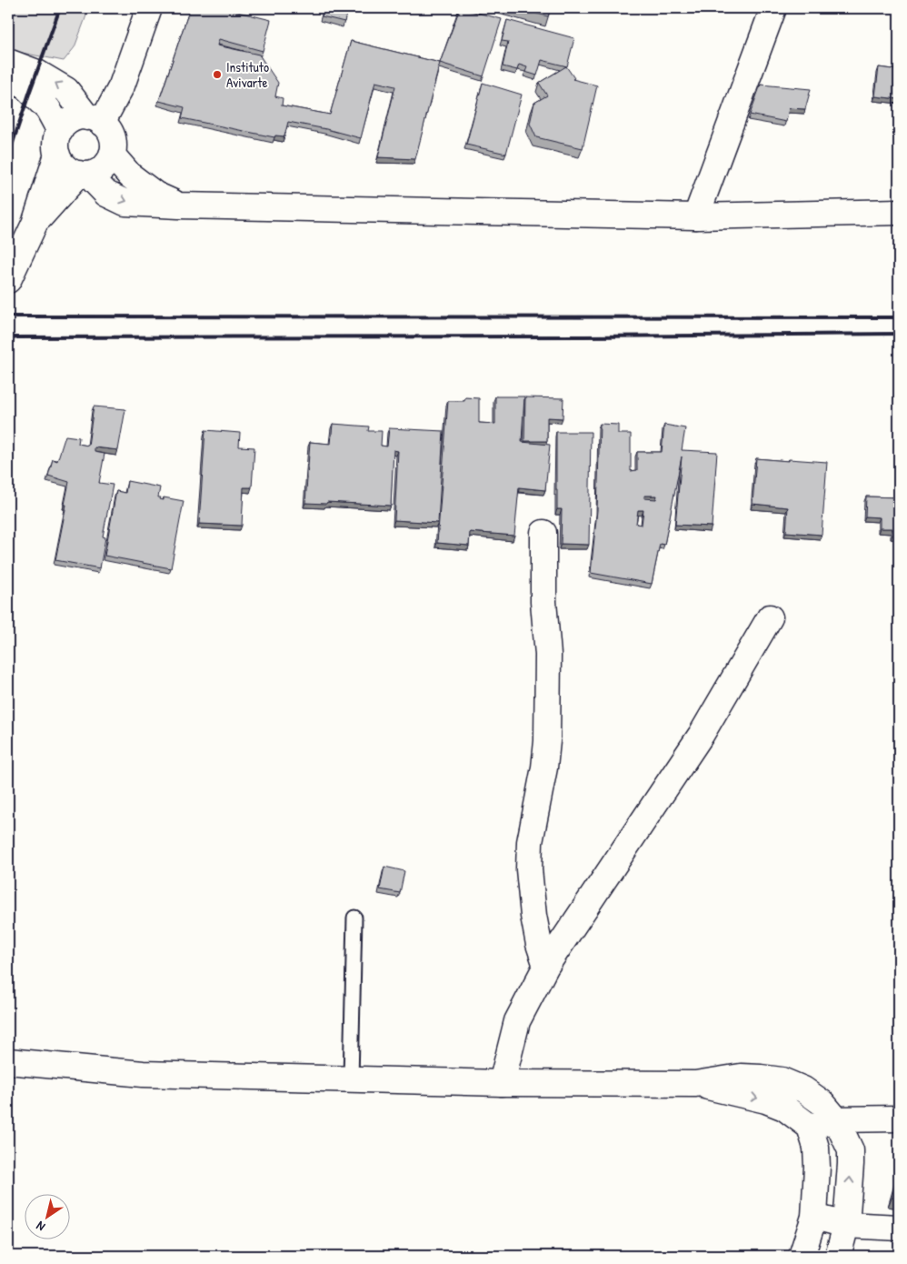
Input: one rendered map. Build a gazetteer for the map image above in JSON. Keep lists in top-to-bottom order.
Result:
{
  "places": ["Instituto Avivarte"],
  "north": "bottom left"
}
